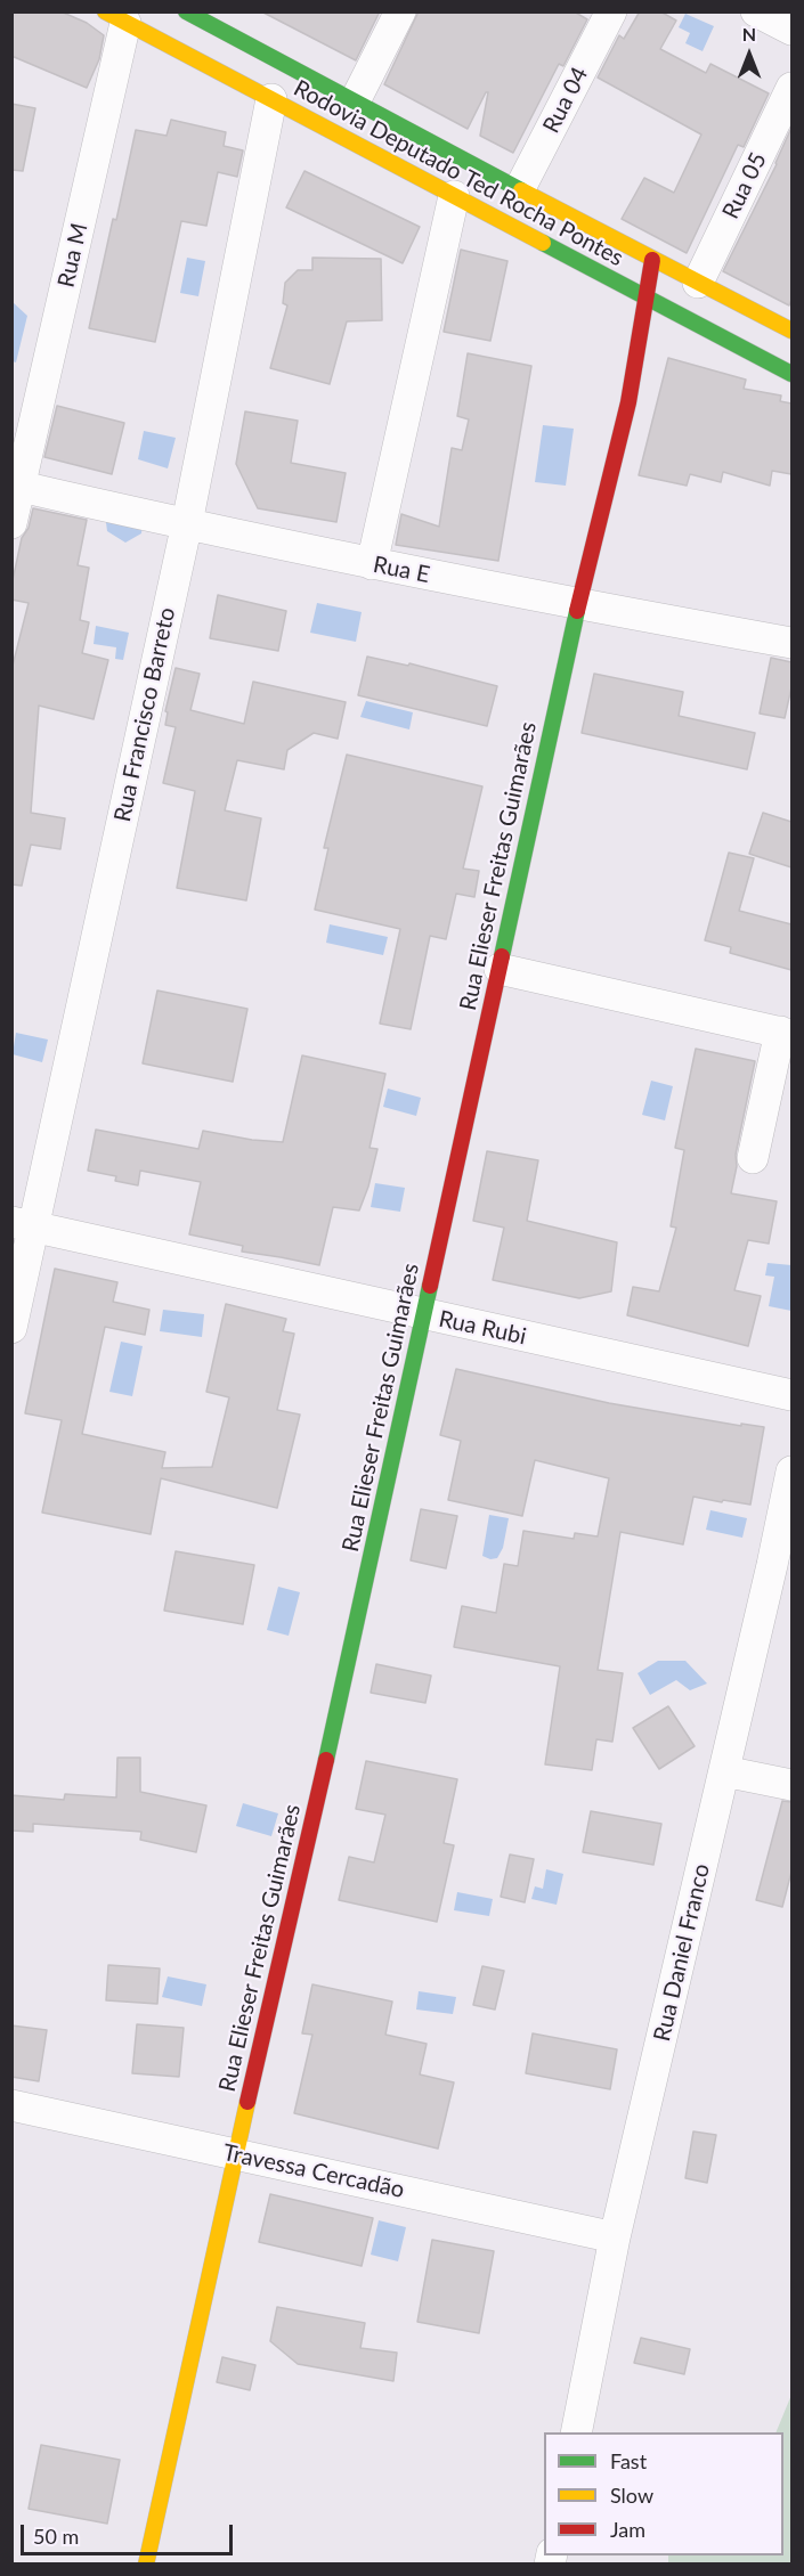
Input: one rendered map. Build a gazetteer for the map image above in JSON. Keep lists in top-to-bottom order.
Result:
{
  "streets": {
    "street": [
      "Rua 04",
      "Rodovia Deputado Ted Rocha Pontes",
      "Rua 05",
      "Rua M",
      "Rua E",
      "Rua Francisco Barreto",
      "Rua Elieser Freitas Guimarães",
      "Rua Rubi",
      "Rua Daniel Franco",
      "Travessa Cercadão"
    ]
  },
  "crossings": [
    ["Rua 04", "Rodovia Deputado Ted Rocha Pontes"],
    ["Rodovia Deputado Ted Rocha Pontes", "Rua 05"],
    ["Rodovia Deputado Ted Rocha Pontes", "Rua M"],
    ["Rodovia Deputado Ted Rocha Pontes", "Rua Francisco Barreto"],
    ["Rodovia Deputado Ted Rocha Pontes", "Rua Elieser Freitas Guimarães"],
    ["Rua M", "Rua E"],
    ["Rua E", "Rua Francisco Barreto"],
    ["Rua E", "Rua Elieser Freitas Guimarães"],
    ["Rua Francisco Barreto", "Rua Rubi"],
    ["Rua Elieser Freitas Guimarães", "Rua Rubi"],
    ["Rua Elieser Freitas Guimarães", "Travessa Cercadão"],
    ["Rua Daniel Franco", "Travessa Cercadão"]
  ],
  "legend": ["Fast", "Slow", "Jam"],
  "scale_bar": "50 m",
  "north": "top"
}
